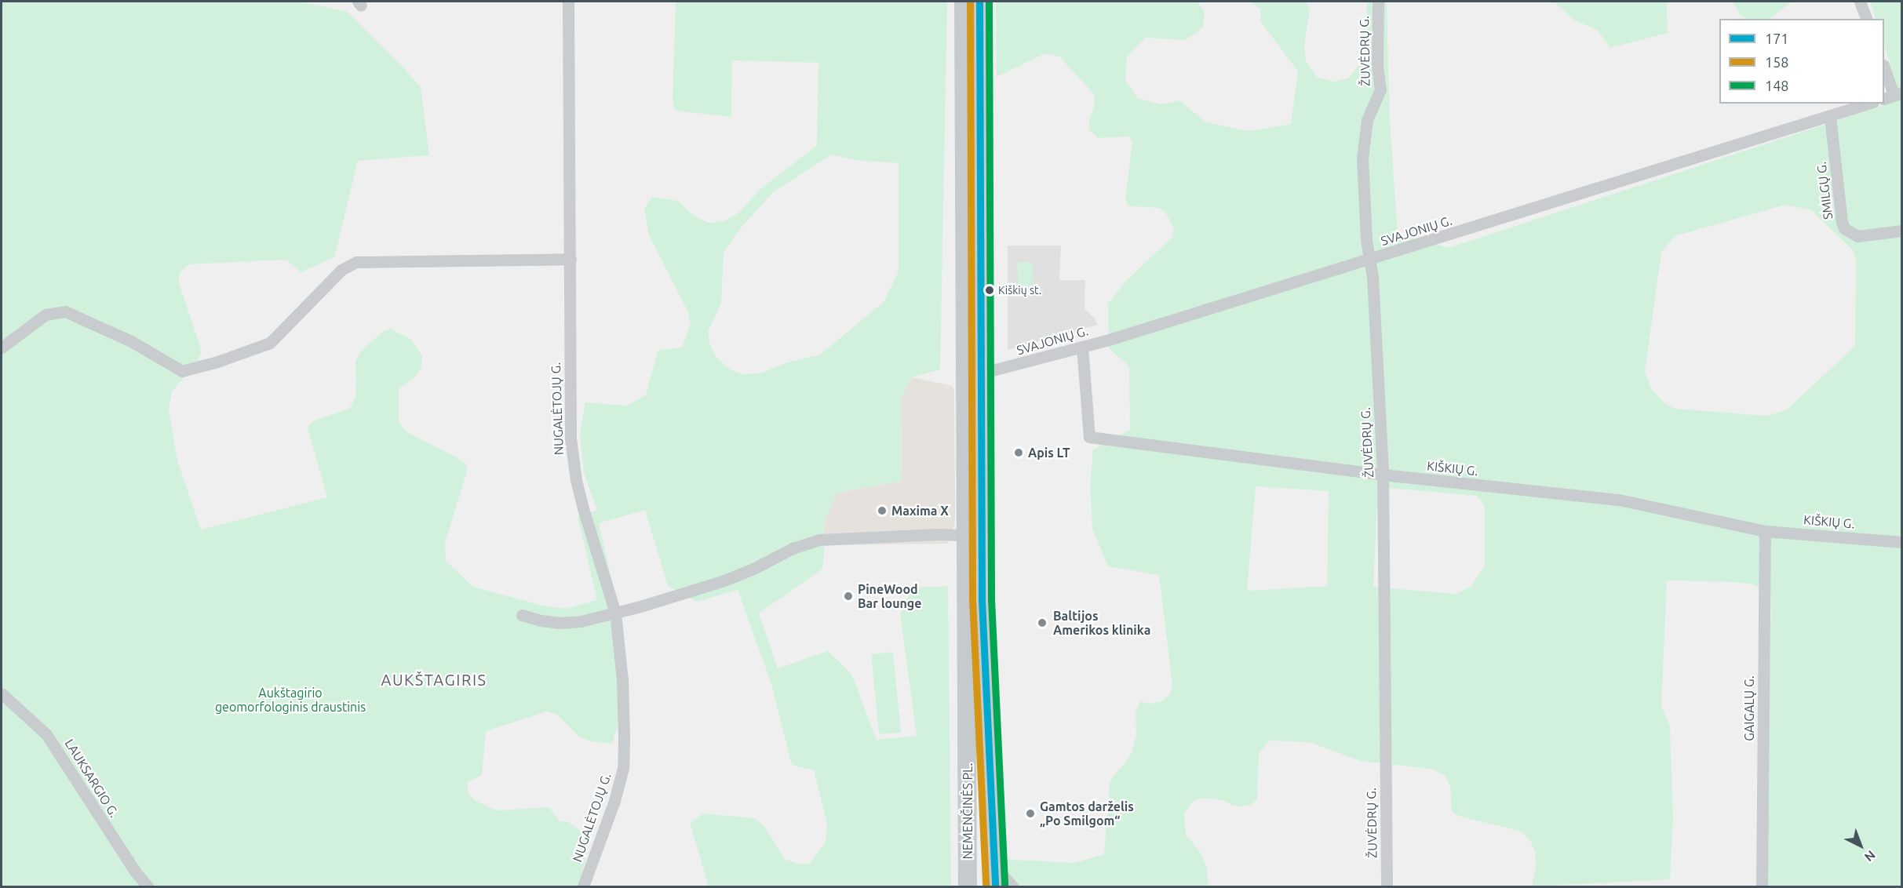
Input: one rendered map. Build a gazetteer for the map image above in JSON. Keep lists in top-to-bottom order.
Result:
{
  "streets": {
    "main road": ["NEMENČINĖS PL."],
    "street": [
      "ŽUVĖDRŲ G.",
      "SMILGŲ G.",
      "SVAJONIŲ G.",
      "NUGALĖTOJŲ G.",
      "KIŠKIŲ G.",
      "GAIGALŲ G.",
      "LAUKSARGIO G."
    ]
  },
  "crossings": [
    ["ŽUVĖDRŲ G.", "SVAJONIŲ G."],
    ["ŽUVĖDRŲ G.", "KIŠKIŲ G."],
    ["SMILGŲ G.", "SVAJONIŲ G."],
    ["SVAJONIŲ G.", "KIŠKIŲ G."],
    ["SVAJONIŲ G.", "NEMENČINĖS PL."],
    ["KIŠKIŲ G.", "GAIGALŲ G."]
  ],
  "districts": ["AUKŠTAGIRIS"],
  "parks": ["Aukštagirio geomorfologinis draustinis"],
  "places": [
    "Kiškių st.",
    "Apis LT",
    "Maxima X",
    "PineWood Bar lounge",
    "Baltijos Amerikos klinika",
    "Gamtos darželis „Po Smilgom“"
  ],
  "lines": ["transit line 171", "transit line 158", "transit line 148"],
  "legend": ["171", "158", "148"],
  "north": "bottom right"
}
